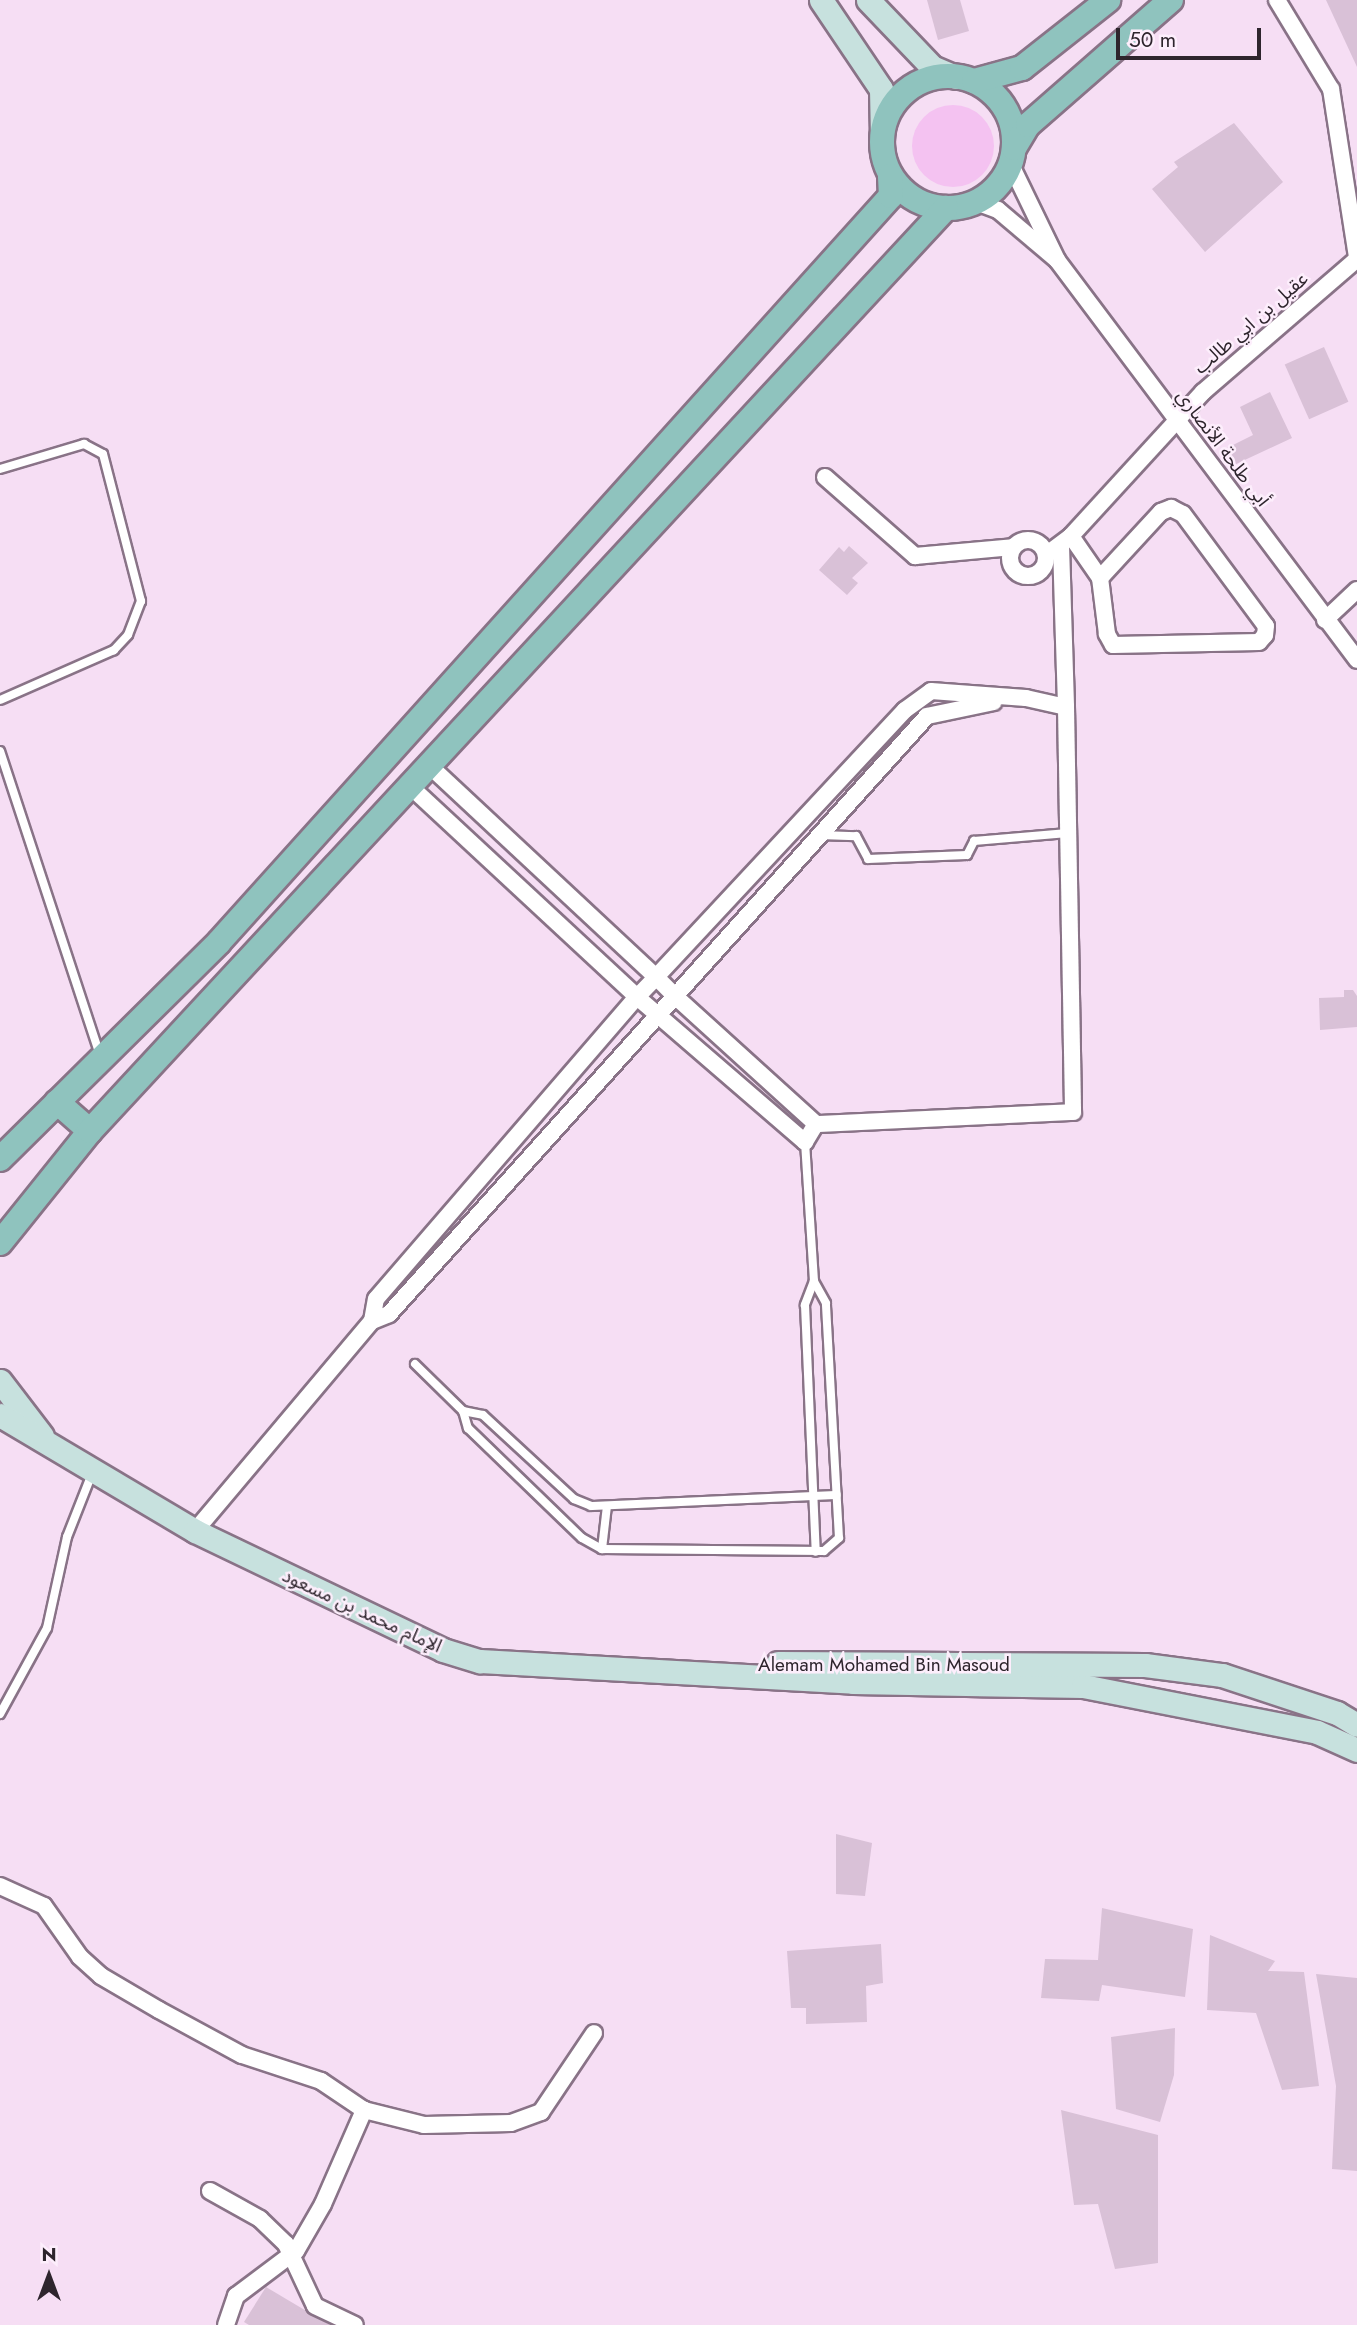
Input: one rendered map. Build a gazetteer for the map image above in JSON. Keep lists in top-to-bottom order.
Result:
{
  "streets": {
    "street": [
      "عقيل بن ابي طالب",
      "أبي طلحة الأنصاري",
      "الإمام محمد بن مسعود",
      "Alemam Mohamed Bin Masoud"
    ]
  },
  "crossings": [
    ["عقيل بن ابي طالب", "أبي طلحة الأنصاري"],
    ["الإمام محمد بن مسعود", "Alemam Mohamed Bin Masoud"]
  ],
  "scale_bar": "50 m",
  "north": "top"
}
